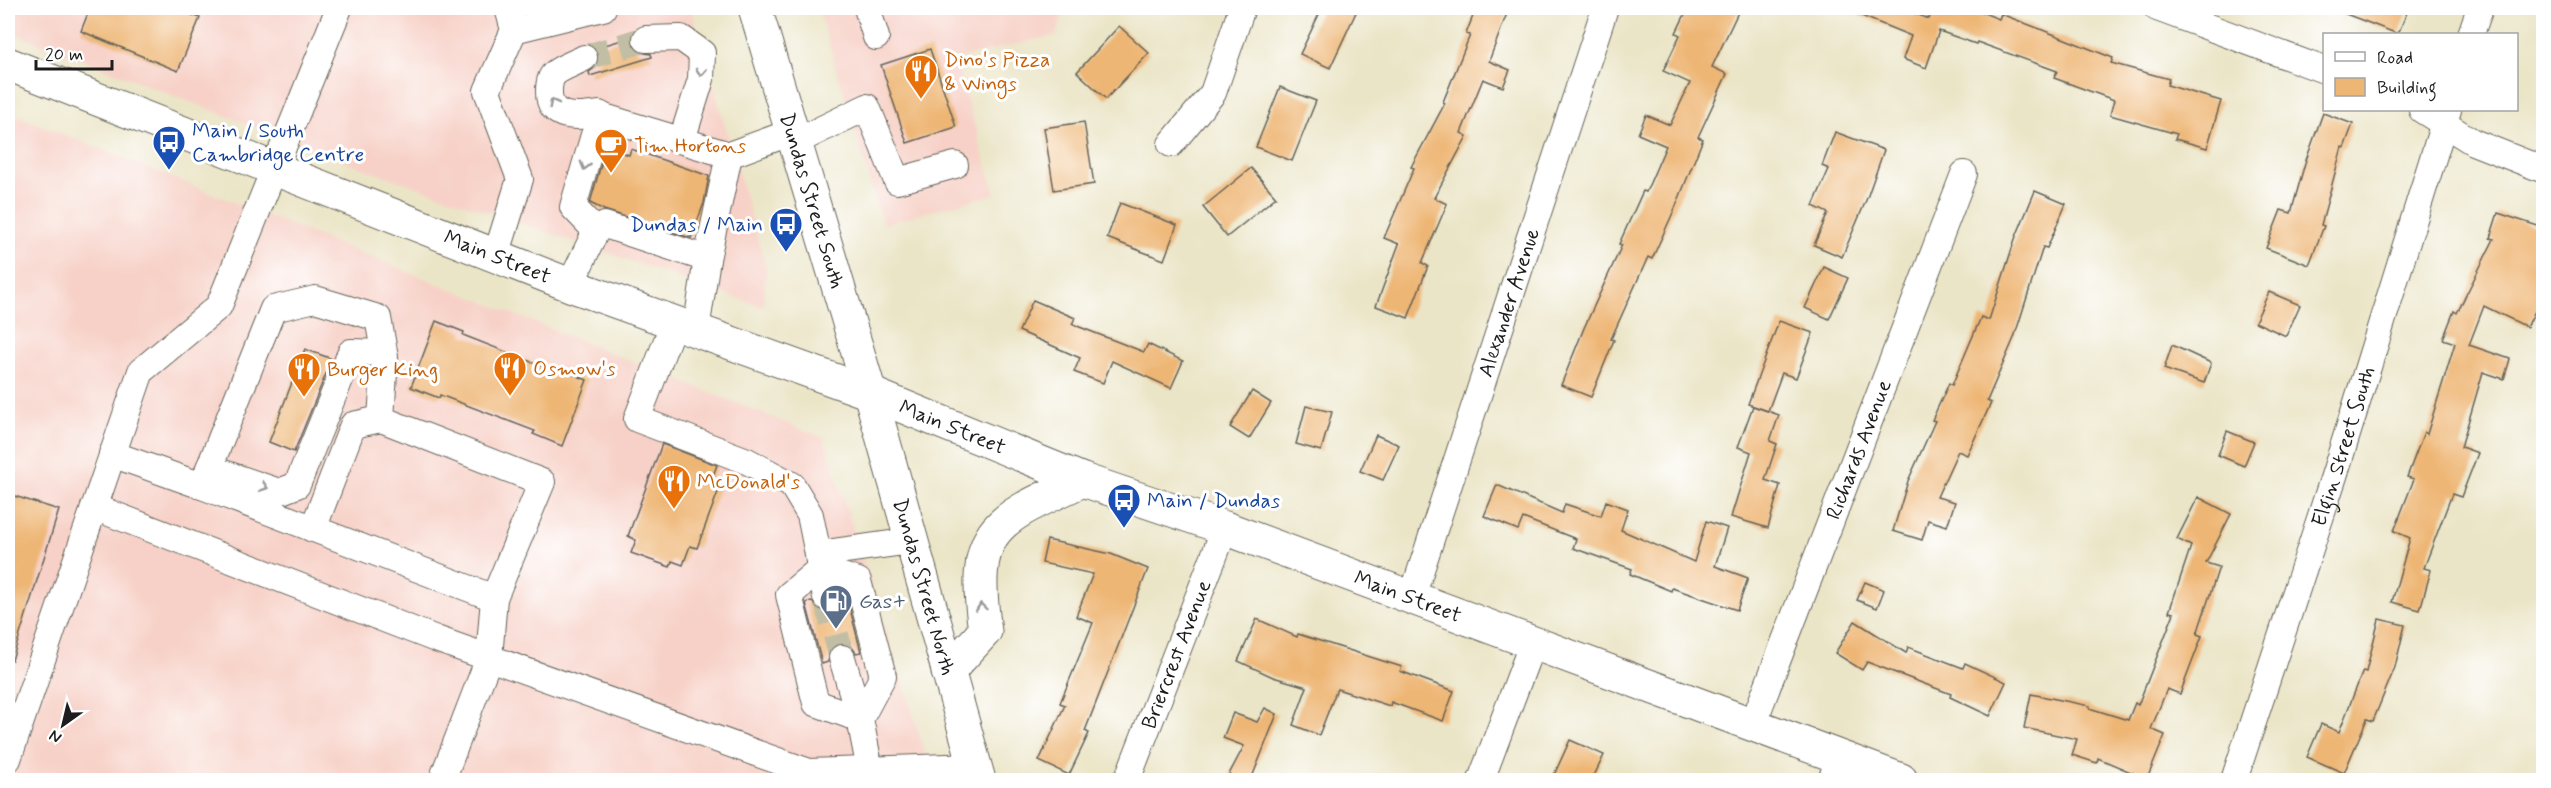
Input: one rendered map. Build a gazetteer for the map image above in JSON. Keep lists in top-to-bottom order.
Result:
{
  "streets": {
    "main road": ["Dundas Street South", "Main Street", "Dundas Street North"],
    "street": [
      "Alexander Avenue",
      "Elgin Street South",
      "Richards Avenue",
      "Briercrest Avenue"
    ]
  },
  "crossings": [
    ["Dundas Street South", "Main Street"],
    ["Dundas Street South", "Dundas Street North"],
    ["Main Street", "Alexander Avenue"],
    ["Main Street", "Richards Avenue"],
    ["Main Street", "Dundas Street North"],
    ["Main Street", "Briercrest Avenue"]
  ],
  "places": {
    "restaurant": [
      "Dino's Pizza & Wings",
      "Osmow's",
      "Burger King",
      "McDonald's"
    ],
    "bus stop": ["Main / South Cambridge Centre", "Dundas / Main", "Main / Dundas"],
    "cafe": ["Tim Hortons"],
    "fuel station": ["Gas+"]
  },
  "legend": ["Road", "Building"],
  "scale_bar": "20 m",
  "north": "bottom left"
}
